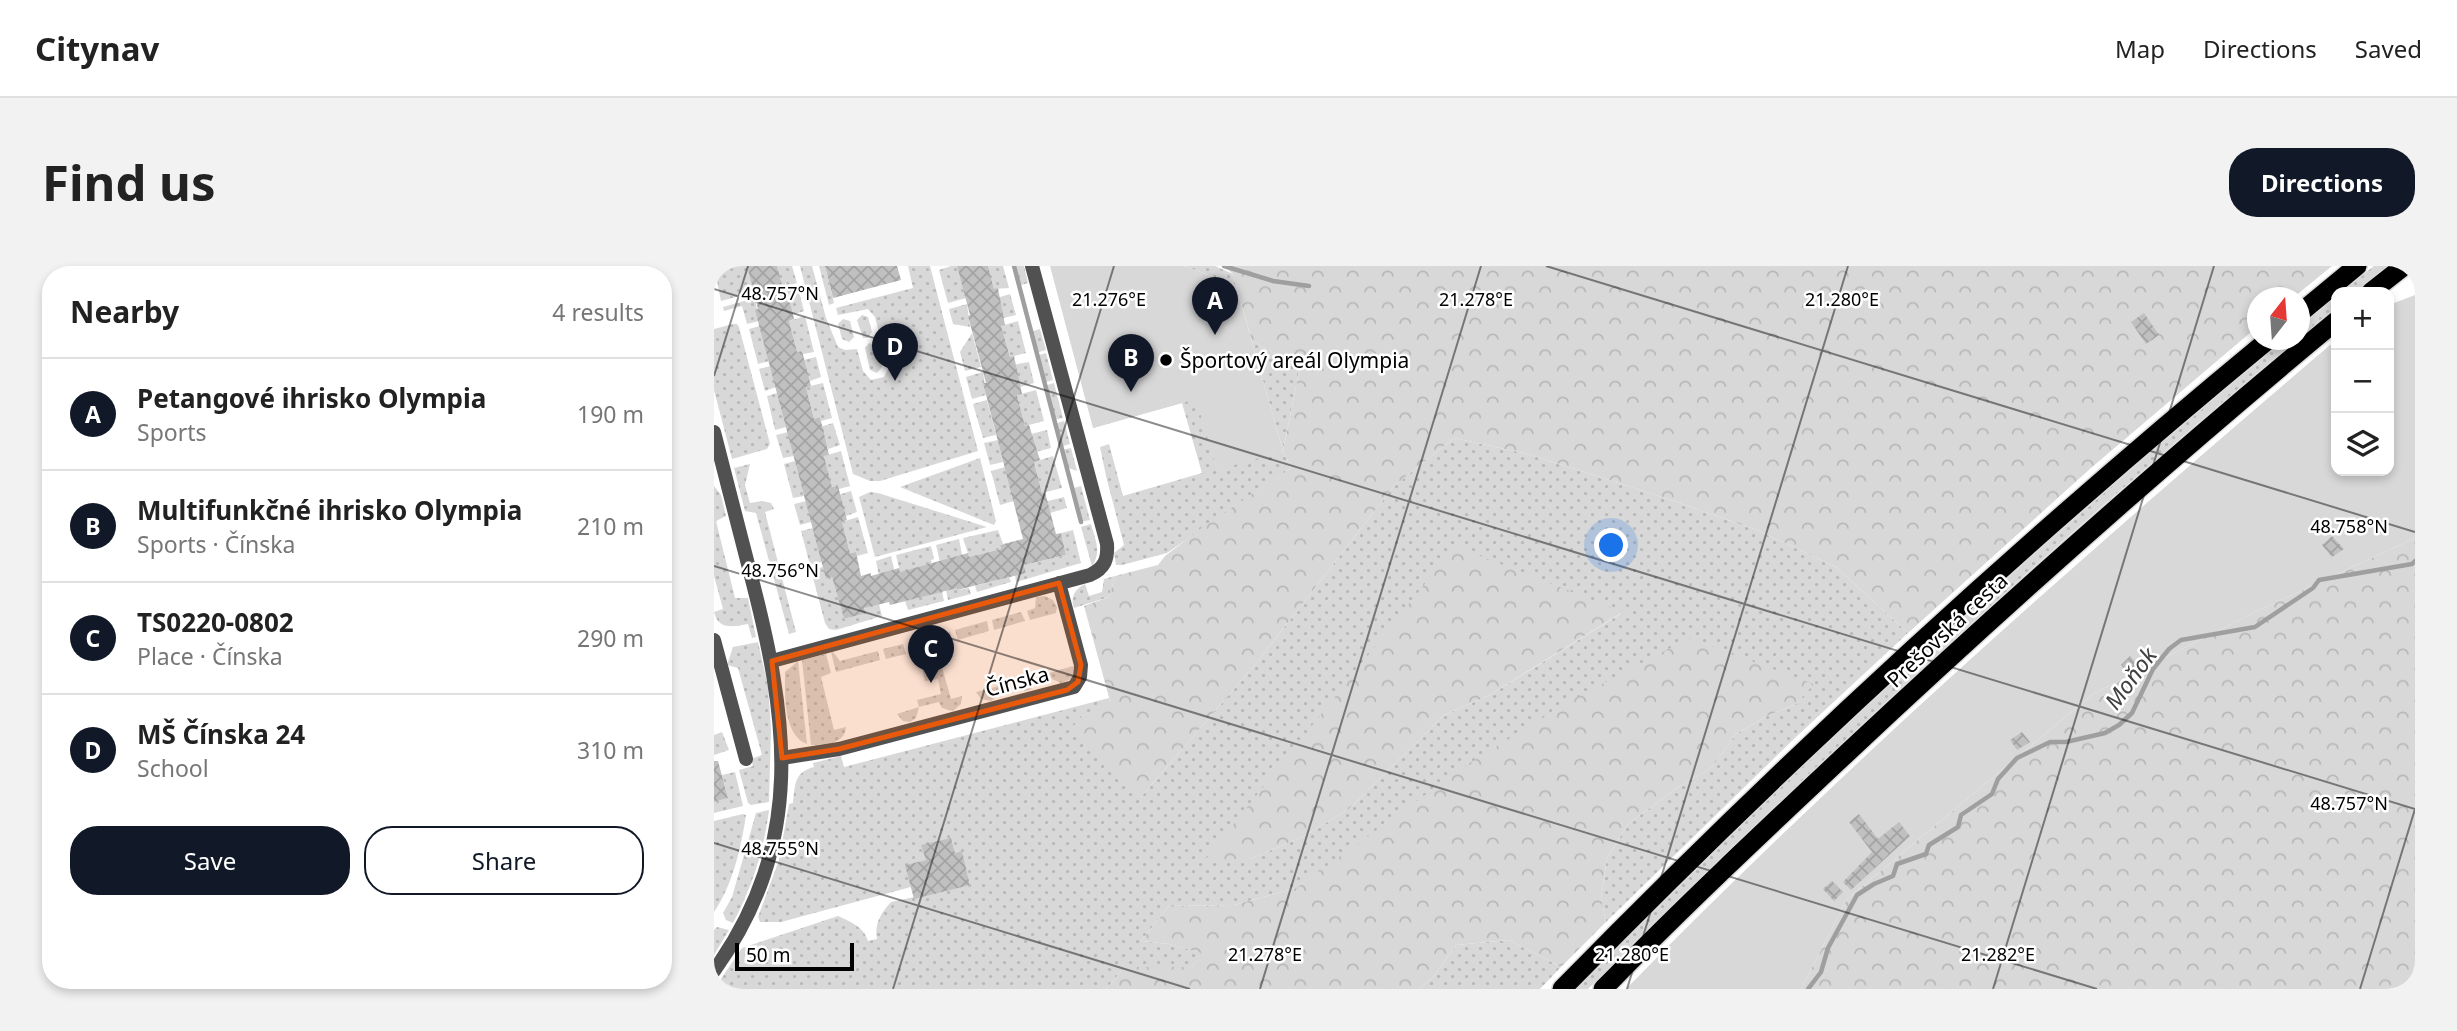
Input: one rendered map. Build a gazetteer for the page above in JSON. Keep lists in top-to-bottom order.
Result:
{
  "streets": {
    "highway": ["Prešovská cesta"],
    "street": ["Čínska"]
  },
  "water": ["Moňok"],
  "places": ["Športový areál Olympia"],
  "scale_bar": "50 m",
  "north": "top",
  "page": {
    "header": "Citynav",
    "nav": ["Map", "Directions", "Saved"],
    "buttons": [
      "Directions",
      ["Save", "Share"]
    ],
    "title": "Find us",
    "heading": ["Nearby", "4 results"],
    "pins": [
      "A",
      "D",
      "B",
      "C"
    ],
    "map_buttons": ["+", "−"],
    "list": [
      {
        "mark": "A",
        "name": "Petangové ihrisko Olympia",
        "note": "Sports",
        "value": "190 m"
      },
      {
        "mark": "B",
        "name": "Multifunkčné ihrisko Olympia",
        "note": "Sports · Čínska",
        "value": "210 m"
      },
      {
        "mark": "C",
        "name": "TS0220-0802",
        "note": "Place · Čínska",
        "value": "290 m"
      },
      {
        "mark": "D",
        "name": "MŠ Čínska 24",
        "note": "School",
        "value": "310 m"
      }
    ],
    "scale": "50 m"
  },
  "coordinates": [
    "48.757°N",
    "21.276°E",
    "21.278°E",
    "21.280°E",
    "48.758°N",
    "48.756°N",
    "48.755°N",
    "21.282°E"
  ]
}
